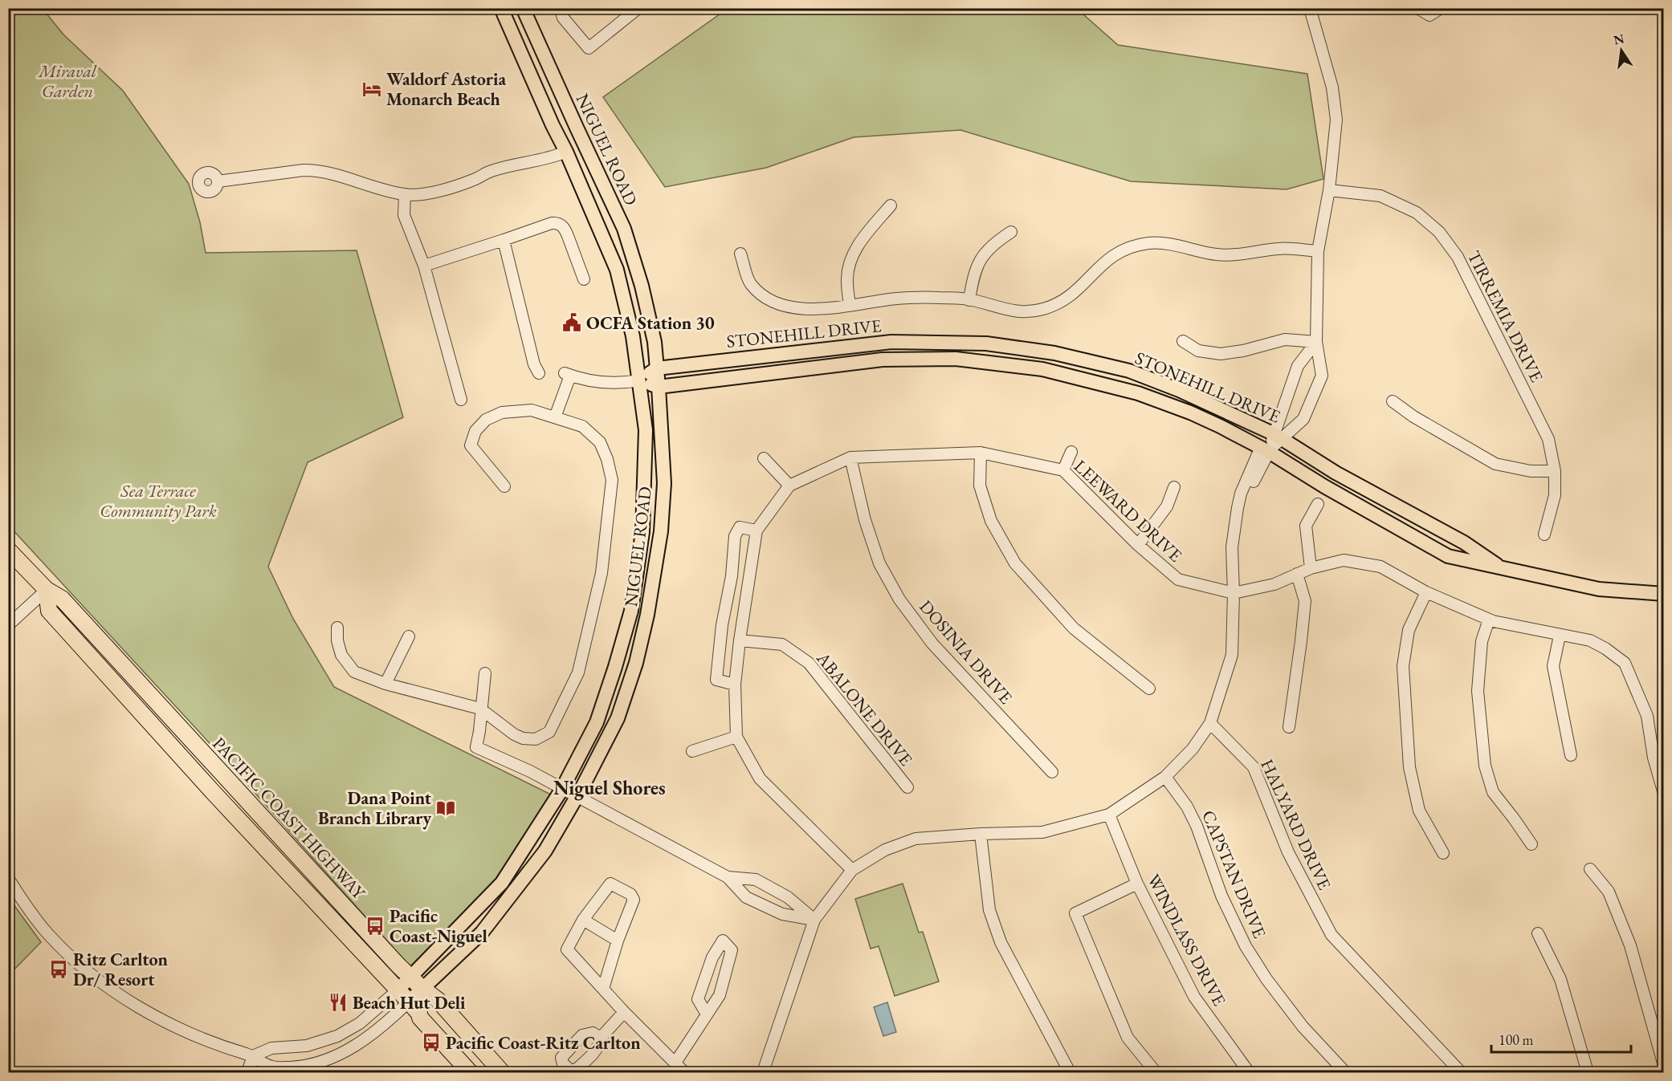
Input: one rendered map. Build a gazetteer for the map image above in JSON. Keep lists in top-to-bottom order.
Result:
{
  "streets": {
    "highway": ["PACIFIC COAST HIGHWAY"],
    "main road": ["NIGUEL ROAD", "STONEHILL DRIVE"],
    "street": [
      "TIRREMIA DRIVE",
      "LEEWARD DRIVE",
      "DOSINIA DRIVE",
      "ABALONE DRIVE",
      "HALYARD DRIVE",
      "CAPSTAN DRIVE",
      "WINDLASS DRIVE"
    ]
  },
  "crossings": [
    ["NIGUEL ROAD", "STONEHILL DRIVE"],
    ["NIGUEL ROAD", "PACIFIC COAST HIGHWAY"],
    ["LEEWARD DRIVE", "DOSINIA DRIVE"]
  ],
  "districts": ["Niguel Shores"],
  "parks": ["Miraval Garden", "Sea Terrace Community Park"],
  "places": {
    "hotel": ["Waldorf Astoria Monarch Beach"],
    "public building": ["OCFA Station 30"],
    "library": ["Dana Point Branch Library"],
    "bus stop": ["Pacific Coast-Niguel", "Ritz Carlton Dr/ Resort", "Pacific Coast-Ritz Carlton"],
    "restaurant": ["Beach Hut Deli"]
  },
  "scale_bar": "100 m",
  "north": "top"
}
